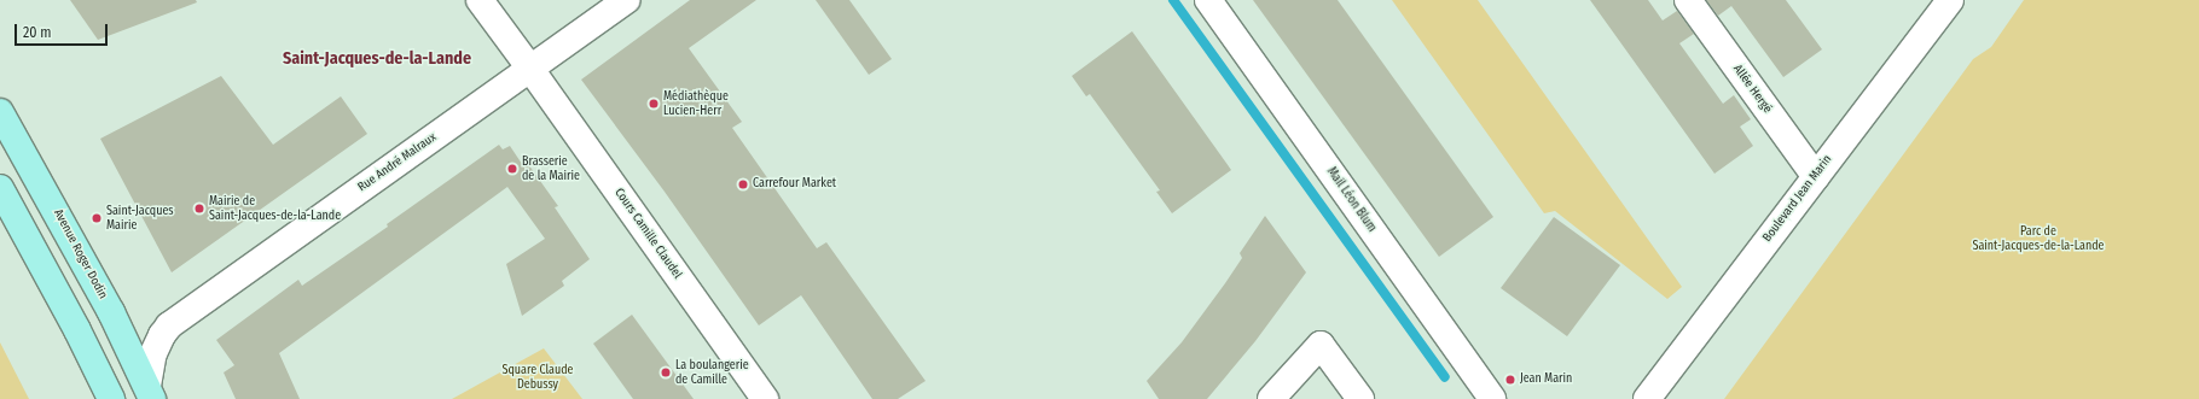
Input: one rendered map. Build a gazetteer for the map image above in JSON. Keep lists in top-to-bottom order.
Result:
{
  "streets": {
    "main road": ["Avenue Roger Dodin"],
    "street": [
      "Allée Hergé",
      "Rue André Malraux",
      "Boulevard Jean Marin",
      "Mail Léon Blum",
      "Cours Camille Claudel"
    ]
  },
  "crossings": [
    ["Allée Hergé", "Boulevard Jean Marin"],
    ["Rue André Malraux", "Cours Camille Claudel"],
    ["Rue André Malraux", "Avenue Roger Dodin"]
  ],
  "districts": ["Saint-Jacques-de-la-Lande"],
  "parks": ["Parc de Saint-Jacques-de-la-Lande", "Square Claude Debussy"],
  "places": [
    "Médiathèque Lucien-Herr",
    "Brasserie de la Mairie",
    "Carrefour Market",
    "Mairie de Saint-Jacques-de-la-Lande",
    "Saint-Jacques Mairie",
    "La boulangerie de Camille",
    "Jean Marin"
  ],
  "scale_bar": "20 m"
}
